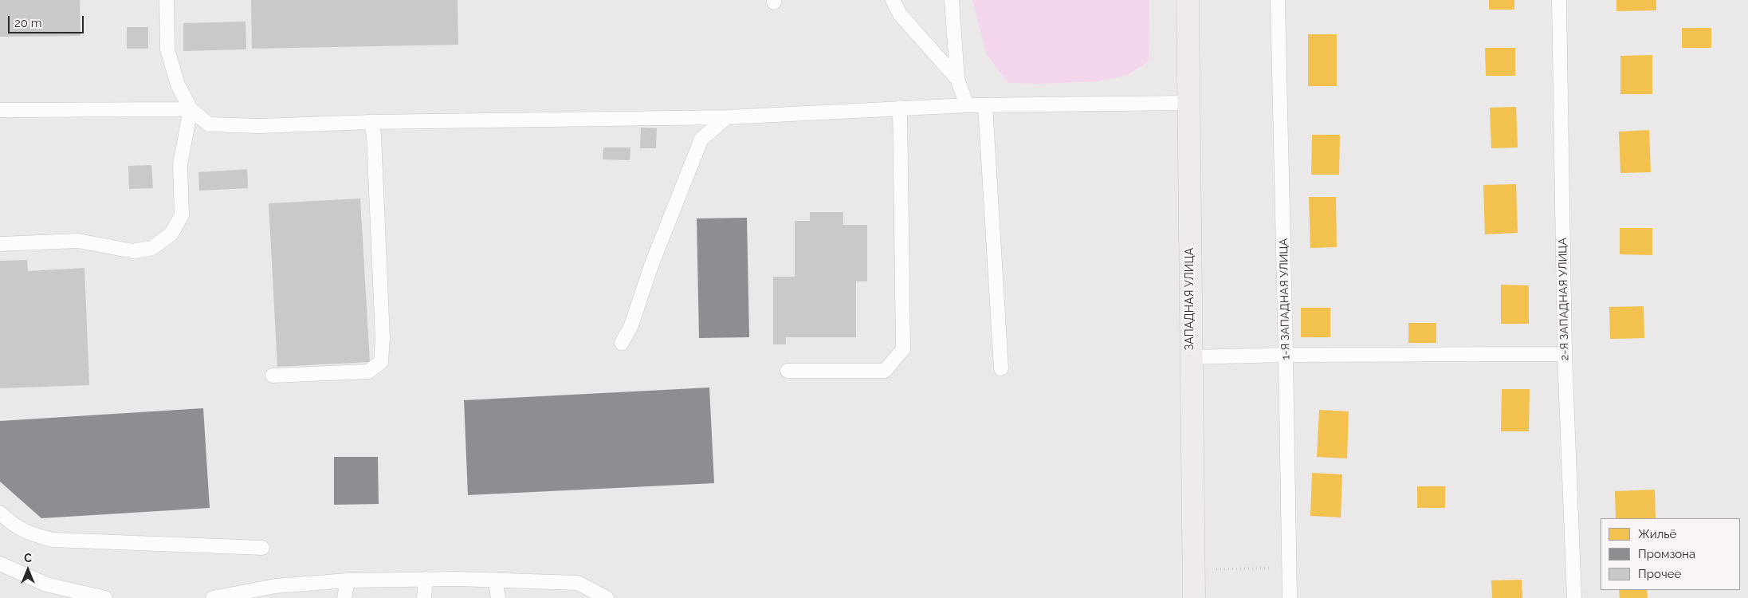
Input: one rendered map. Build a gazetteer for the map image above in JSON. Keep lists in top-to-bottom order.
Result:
{
  "streets": {
    "main road": ["ЗАПАДНАЯ УЛИЦА"],
    "lane": ["1-Я ЗАПАДНАЯ УЛИЦА", "2-Я ЗАПАДНАЯ УЛИЦА"]
  },
  "legend": ["Жильё", "Промзона", "Прочее"],
  "scale_bar": "20 m",
  "north": "top"
}
